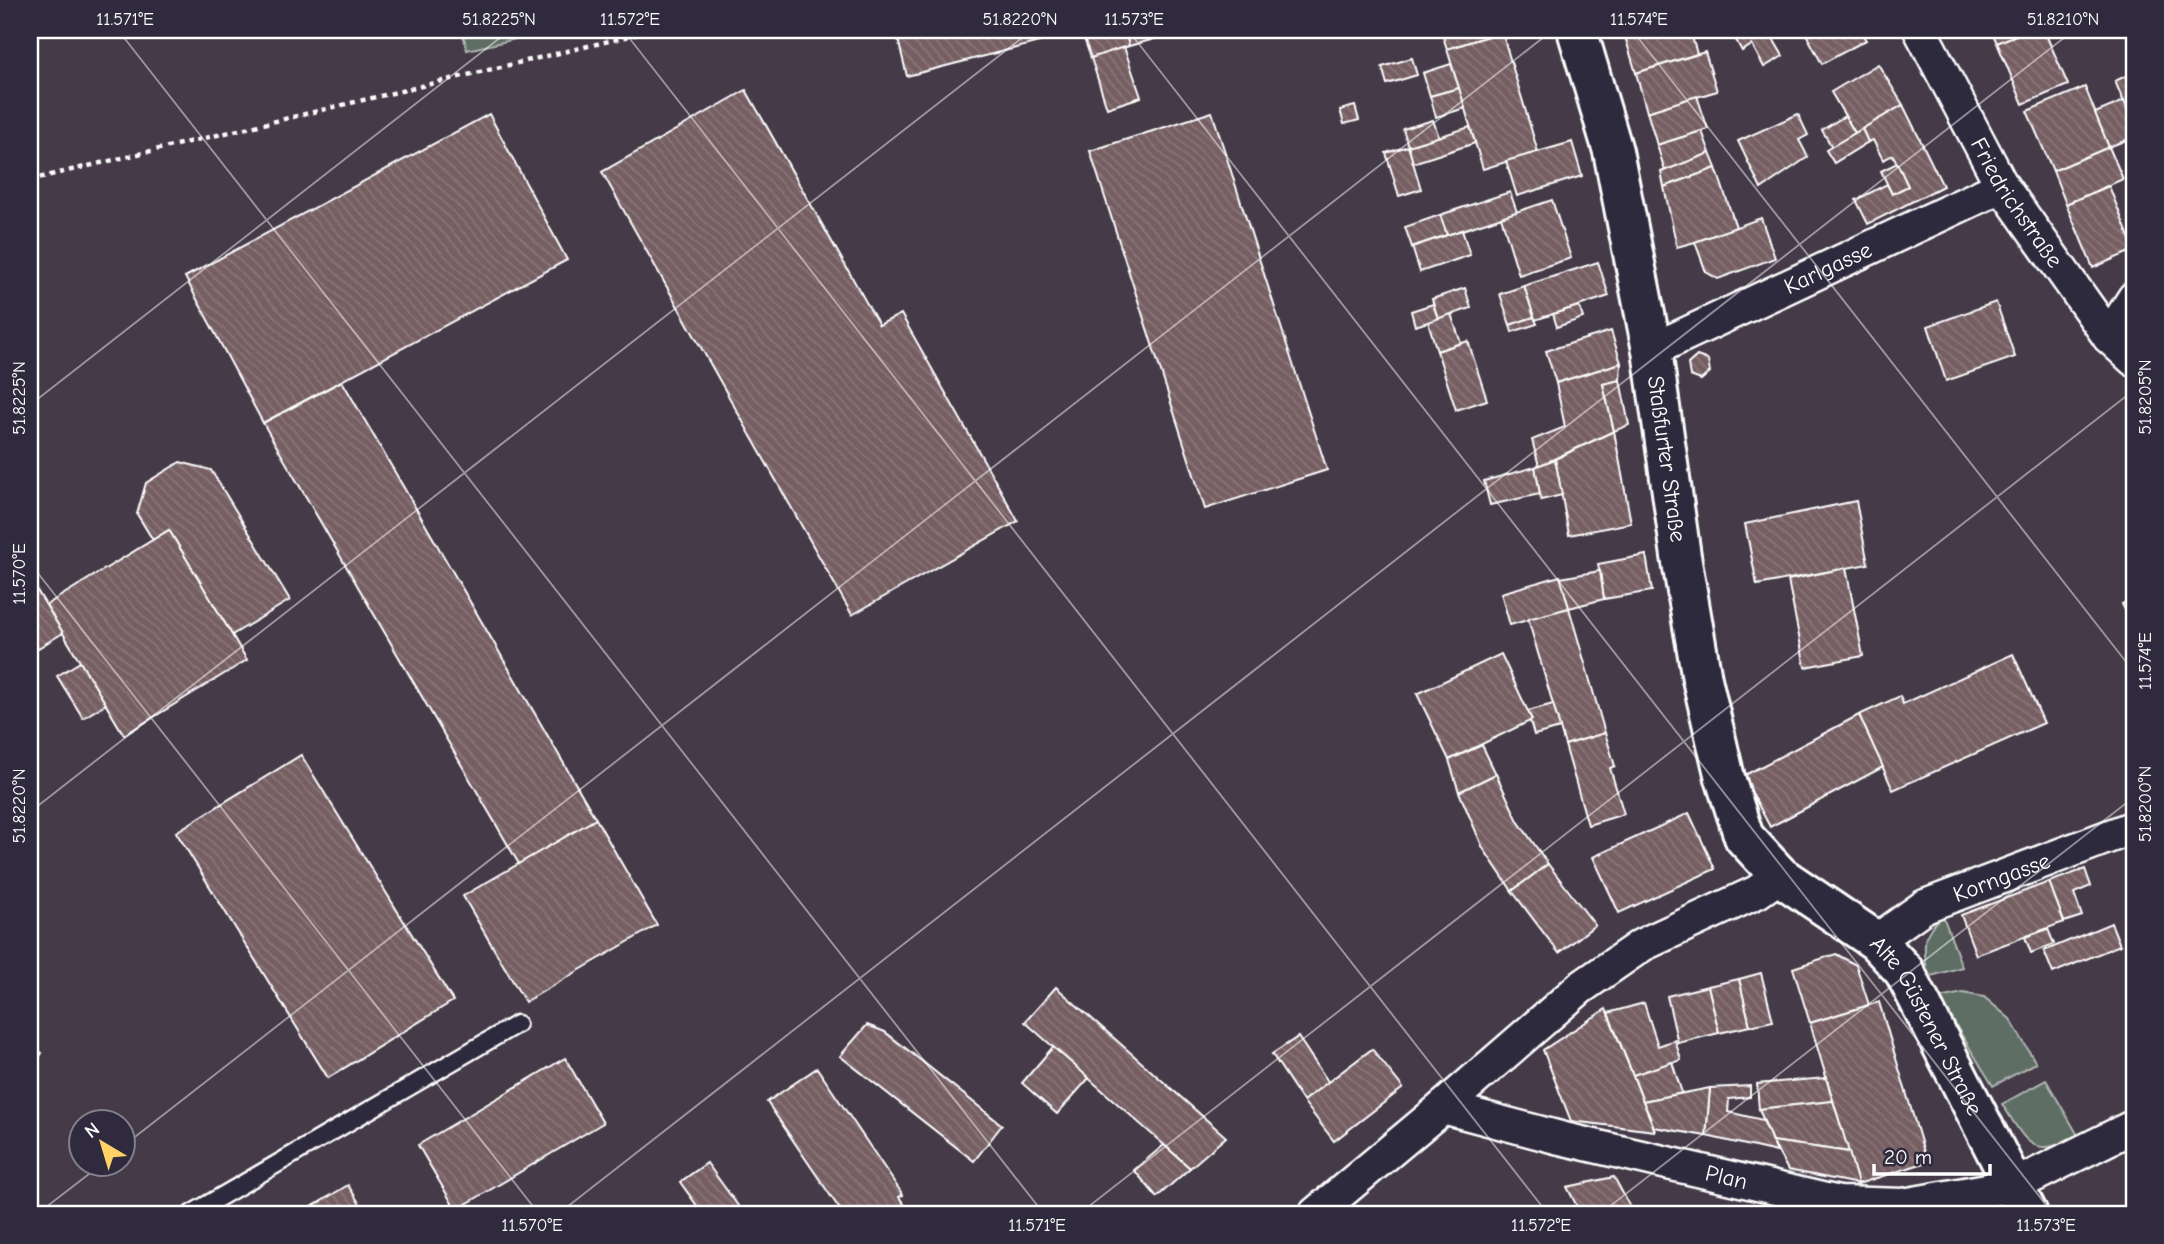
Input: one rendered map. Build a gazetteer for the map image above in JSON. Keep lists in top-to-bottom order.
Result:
{
  "streets": {
    "main road": ["Staßfurter Straße", "Alte Güstener Straße"],
    "street": [
      "Friedrichstraße",
      "Karlgasse",
      "Korngasse",
      "Plan"
    ]
  },
  "crossings": [
    ["Friedrichstraße", "Karlgasse"],
    ["Karlgasse", "Staßfurter Straße"],
    ["Staßfurter Straße", "Alte Güstener Straße"],
    ["Korngasse", "Alte Güstener Straße"],
    ["Alte Güstener Straße", "Plan"]
  ],
  "scale_bar": "20 m",
  "north": "top left",
  "coordinates": [
    "11.571°E",
    "51.8225°N",
    "11.572°E",
    "51.8220°N",
    "11.573°E",
    "11.574°E",
    "51.8210°N",
    "51.8205°N",
    "11.570°E",
    "51.8200°N"
  ]
}
